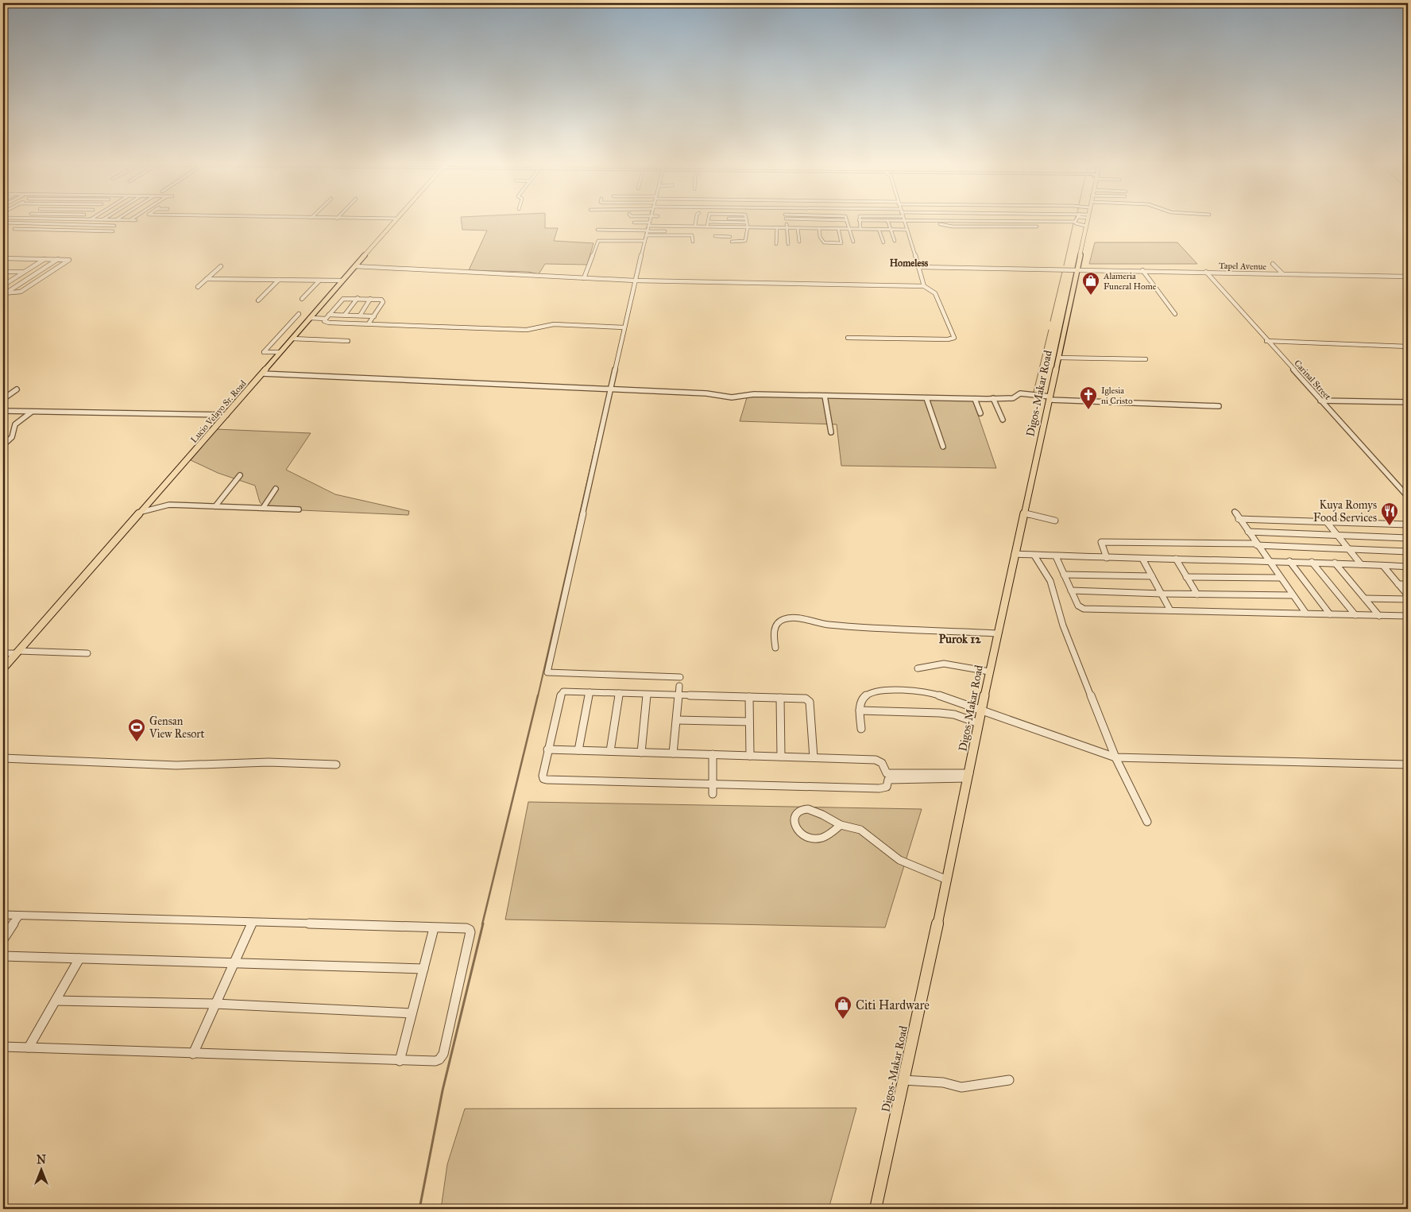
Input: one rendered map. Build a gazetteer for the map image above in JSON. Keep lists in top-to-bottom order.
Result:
{
  "streets": {
    "main road": ["Digos-Makar Road", "Lucio Velayo Sr. Road"],
    "street": ["Tapel Avenue", "Carinal Street"]
  },
  "crossings": [
    ["Tapel Avenue", "Carinal Street"],
    ["Tapel Avenue", "Digos-Makar Road"]
  ],
  "districts": ["Homeless", "Purok 12"],
  "places": {
    "shop": ["Alameria Funeral Home", "Citi Hardware"],
    "church": ["Iglesia ni Cristo"],
    "restaurant": ["Kuya Romys Food Services"],
    "sports": ["Gensan View Resort"]
  },
  "north": "top"
}
